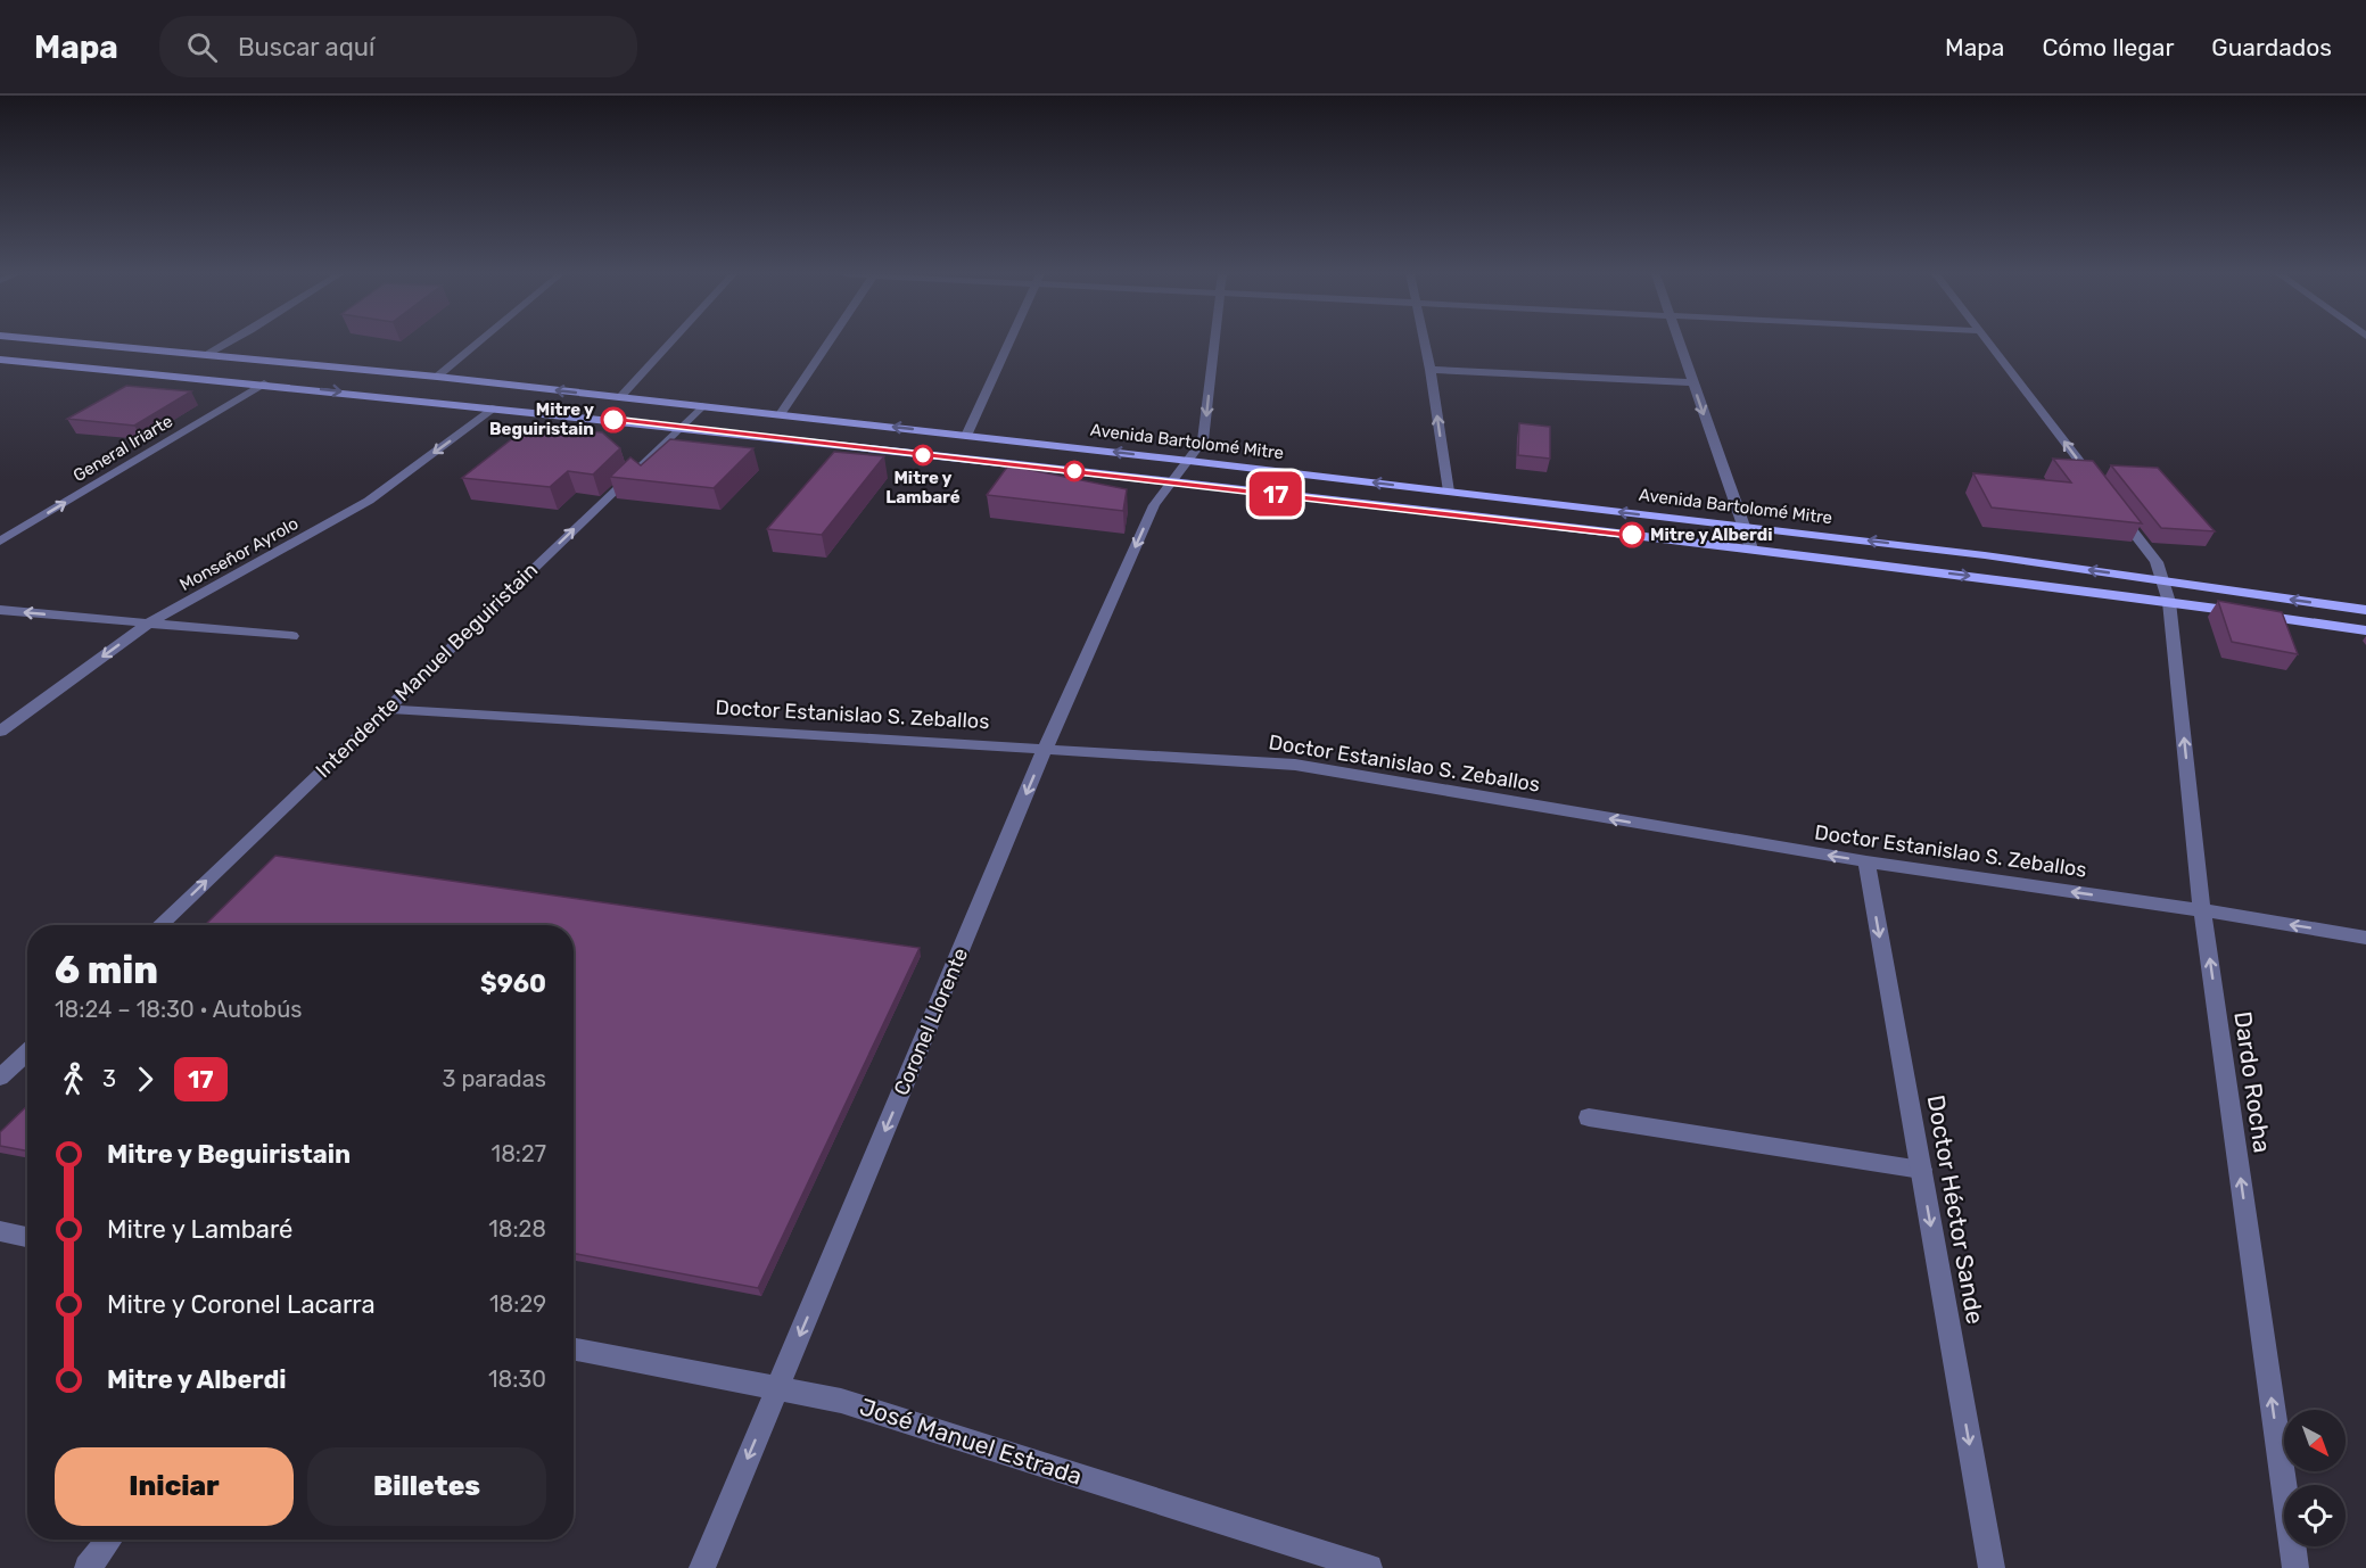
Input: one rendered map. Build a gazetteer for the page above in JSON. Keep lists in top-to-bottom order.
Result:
{
  "streets": {
    "main road": ["Avenida Bartolomé Mitre"],
    "street": [
      "General Iriarte",
      "Monseñor Ayrolo",
      "Intendente Manuel Beguiristain",
      "Doctor Estanislao S. Zeballos",
      "Coronel Llorente",
      "Dardo Rocha",
      "Doctor Héctor Sande",
      "José Manuel Estrada"
    ]
  },
  "crossings": [
    ["Avenida Bartolomé Mitre", "General Iriarte"],
    ["Avenida Bartolomé Mitre", "Monseñor Ayrolo"],
    ["Avenida Bartolomé Mitre", "Intendente Manuel Beguiristain"],
    ["Avenida Bartolomé Mitre", "Coronel Llorente"],
    ["Avenida Bartolomé Mitre", "Dardo Rocha"],
    ["Intendente Manuel Beguiristain", "Doctor Estanislao S. Zeballos"],
    ["Doctor Estanislao S. Zeballos", "Coronel Llorente"],
    ["Doctor Estanislao S. Zeballos", "Dardo Rocha"],
    ["Doctor Estanislao S. Zeballos", "Doctor Héctor Sande"],
    ["Coronel Llorente", "José Manuel Estrada"]
  ],
  "one_way": [
    "General Iriarte",
    "Monseñor Ayrolo",
    "Intendente Manuel Beguiristain",
    "Doctor Estanislao S. Zeballos",
    "Coronel Llorente",
    "Dardo Rocha",
    "Doctor Héctor Sande"
  ],
  "places": ["Mitre y Beguiristain", "Mitre y Lambaré", "Mitre y Alberdi"],
  "lines": ["bus line 17"],
  "north": "bottom right",
  "page": {
    "header": "Mapa",
    "search": "Buscar aquí",
    "nav": ["Mapa", "Cómo llegar", "Guardados"],
    "on_map": "17",
    "heading": ["6 min", "18:24 – 18:30 · Autobús", "$960"],
    "legs": ["3", "17", "3 paradas"],
    "list": [
      {
        "name": "Mitre y Beguiristain",
        "value": "18:27"
      },
      {
        "name": "Mitre y Lambaré",
        "value": "18:28"
      },
      {
        "name": "Mitre y Coronel Lacarra",
        "value": "18:29"
      },
      {
        "name": "Mitre y Alberdi",
        "value": "18:30"
      }
    ],
    "buttons": ["Iniciar", "Billetes"]
  }
}
